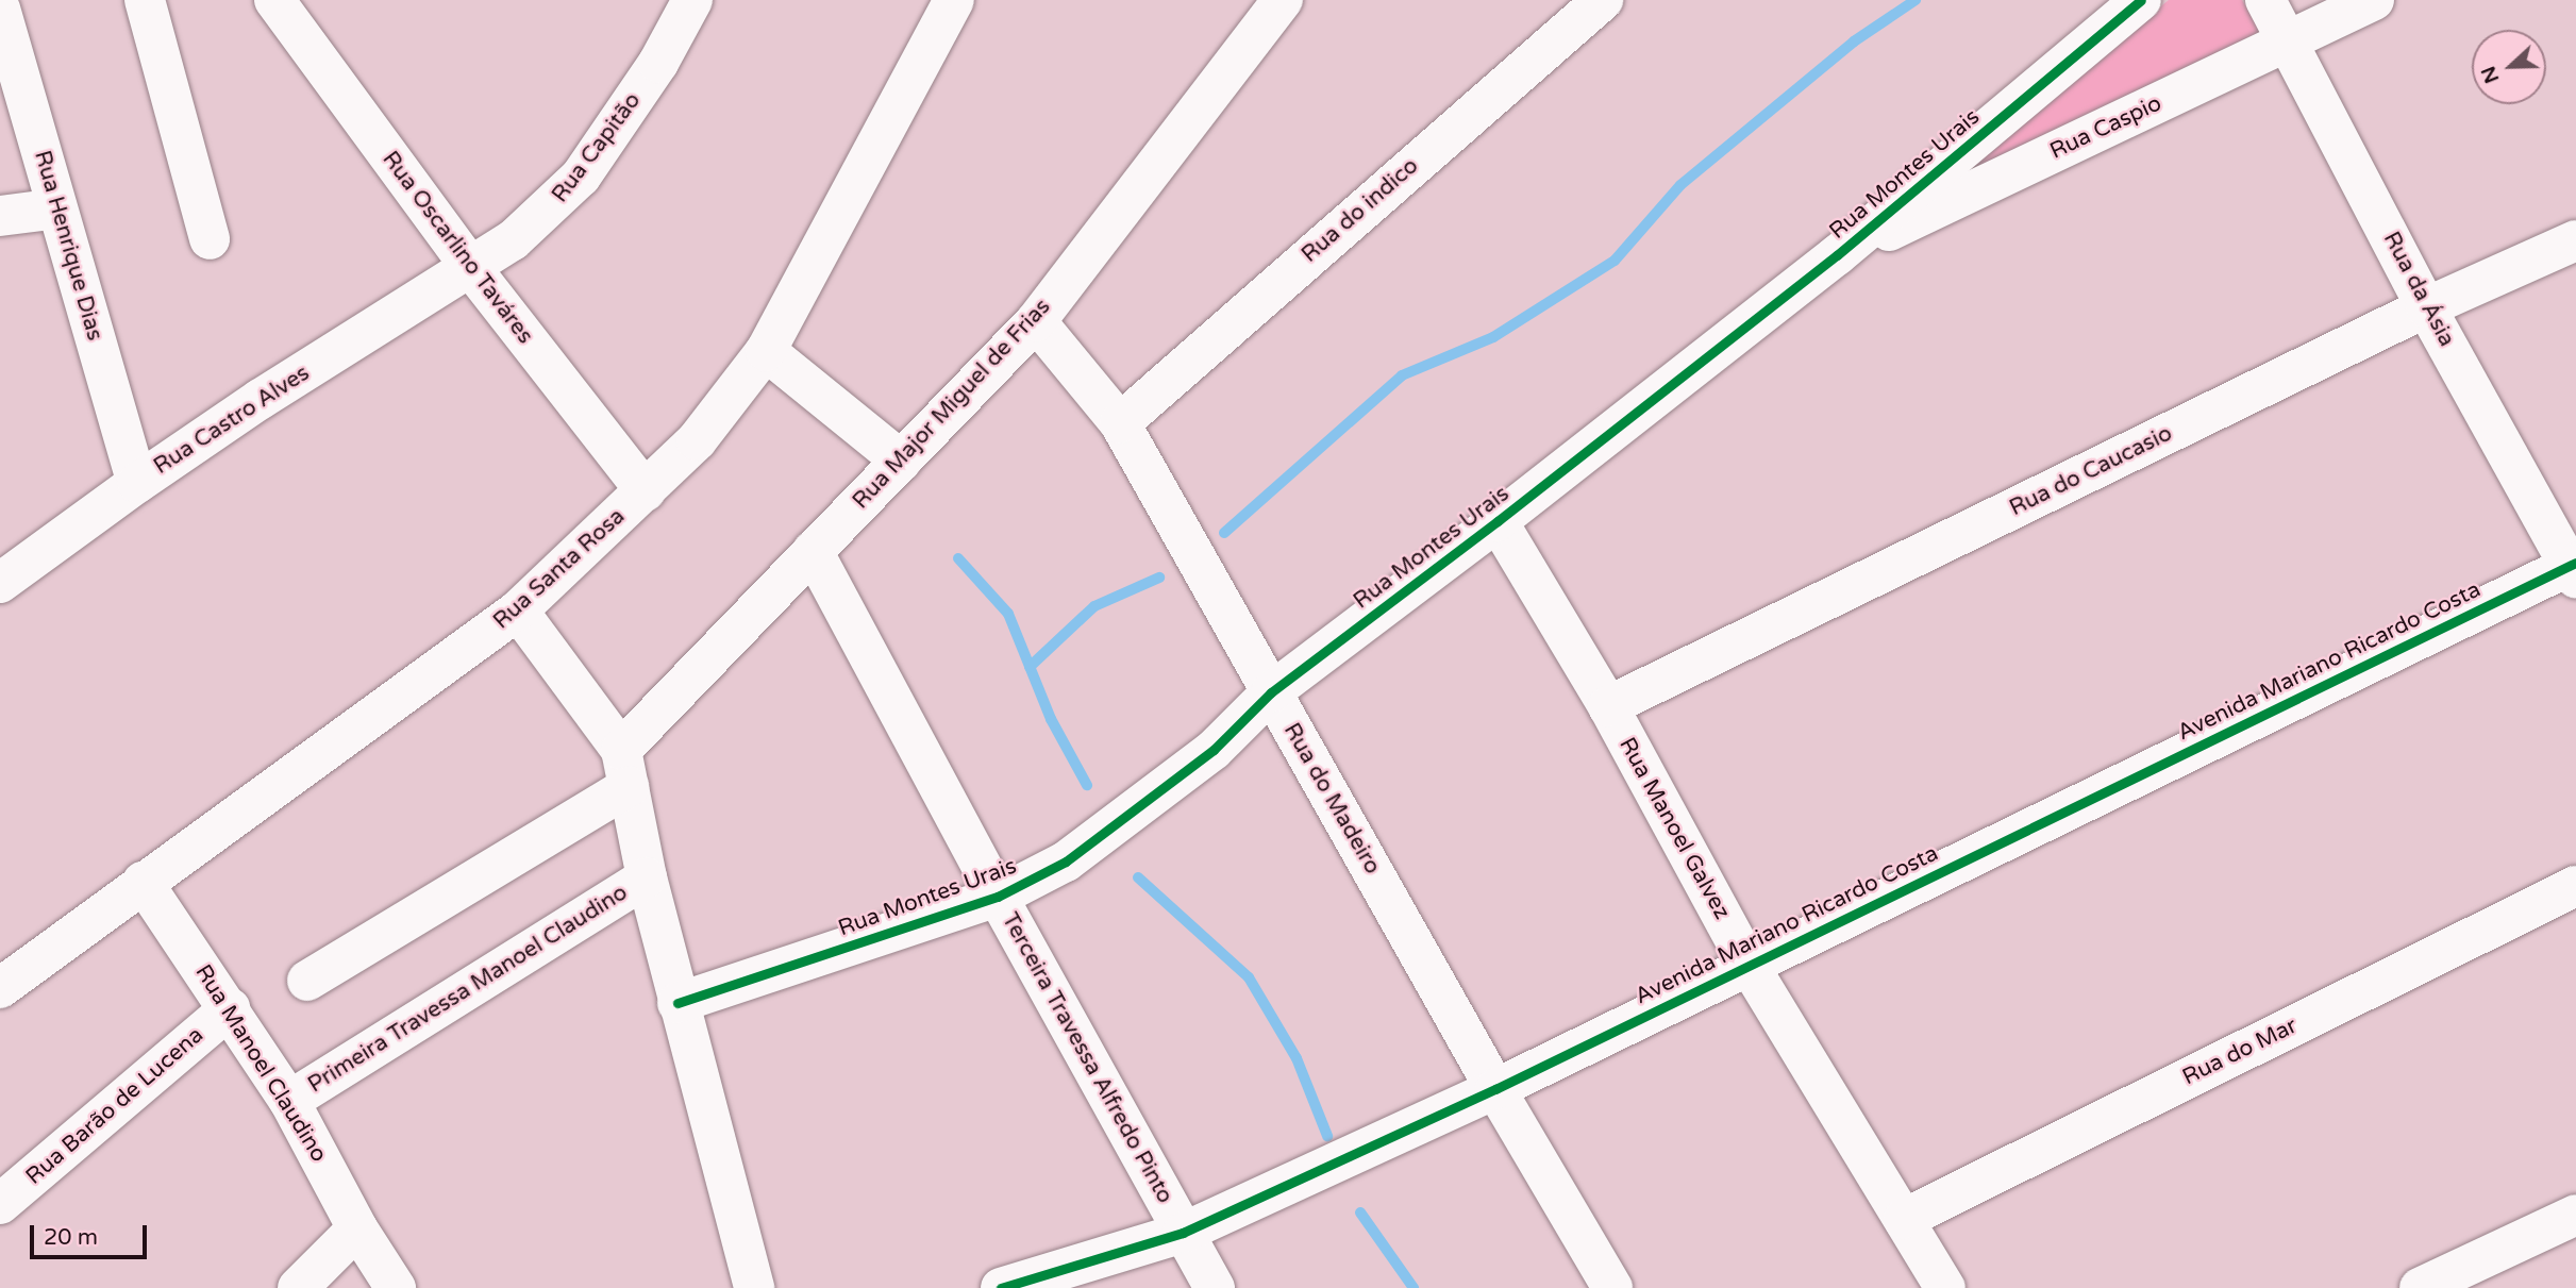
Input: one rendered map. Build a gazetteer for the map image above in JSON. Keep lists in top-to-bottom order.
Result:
{
  "streets": {
    "street": [
      "Rua Caspio",
      "Rua Capitão",
      "Rua Montes Urais",
      "Rua do indico",
      "Rua Henrique Dias",
      "Rua Oscarlino Taváres",
      "Rua da Ásia",
      "Rua Major Miguel de Frias",
      "Rua Castro Alves",
      "Rua do Caucasio",
      "Rua Santa Rosa",
      "Avenida Mariano Ricardo Costa",
      "Rua do Madeiro",
      "Rua Manoel Galvez",
      "Primeira Travessa Manoel Claudino",
      "Rua do Mar",
      "Terceira Travessa Alfredo Pinto",
      "Rua Manoel Claudino",
      "Rua Barão de Lucena"
    ]
  },
  "crossings": [
    ["Rua Caspio", "Rua Montes Urais"],
    ["Rua Caspio", "Rua da Ásia"],
    ["Rua Capitão", "Rua Oscarlino Taváres"],
    ["Rua Capitão", "Rua Castro Alves"],
    ["Rua Montes Urais", "Rua do Madeiro"],
    ["Rua Montes Urais", "Rua Manoel Galvez"],
    ["Rua Montes Urais", "Terceira Travessa Alfredo Pinto"],
    ["Rua do indico", "Rua do Madeiro"],
    ["Rua Henrique Dias", "Rua Castro Alves"],
    ["Rua Oscarlino Taváres", "Rua Castro Alves"],
    ["Rua Oscarlino Taváres", "Rua Santa Rosa"],
    ["Rua da Ásia", "Rua do Caucasio"],
    ["Rua da Ásia", "Avenida Mariano Ricardo Costa"],
    ["Rua Major Miguel de Frias", "Rua do Madeiro"],
    ["Rua Major Miguel de Frias", "Terceira Travessa Alfredo Pinto"],
    ["Rua do Caucasio", "Rua Manoel Galvez"],
    ["Rua Santa Rosa", "Rua Manoel Claudino"],
    ["Avenida Mariano Ricardo Costa", "Rua do Madeiro"],
    ["Avenida Mariano Ricardo Costa", "Rua Manoel Galvez"],
    ["Avenida Mariano Ricardo Costa", "Terceira Travessa Alfredo Pinto"],
    ["Rua Manoel Galvez", "Rua do Mar"],
    ["Primeira Travessa Manoel Claudino", "Rua Manoel Claudino"],
    ["Rua Manoel Claudino", "Rua Barão de Lucena"]
  ],
  "scale_bar": "20 m",
  "north": "left"
}
